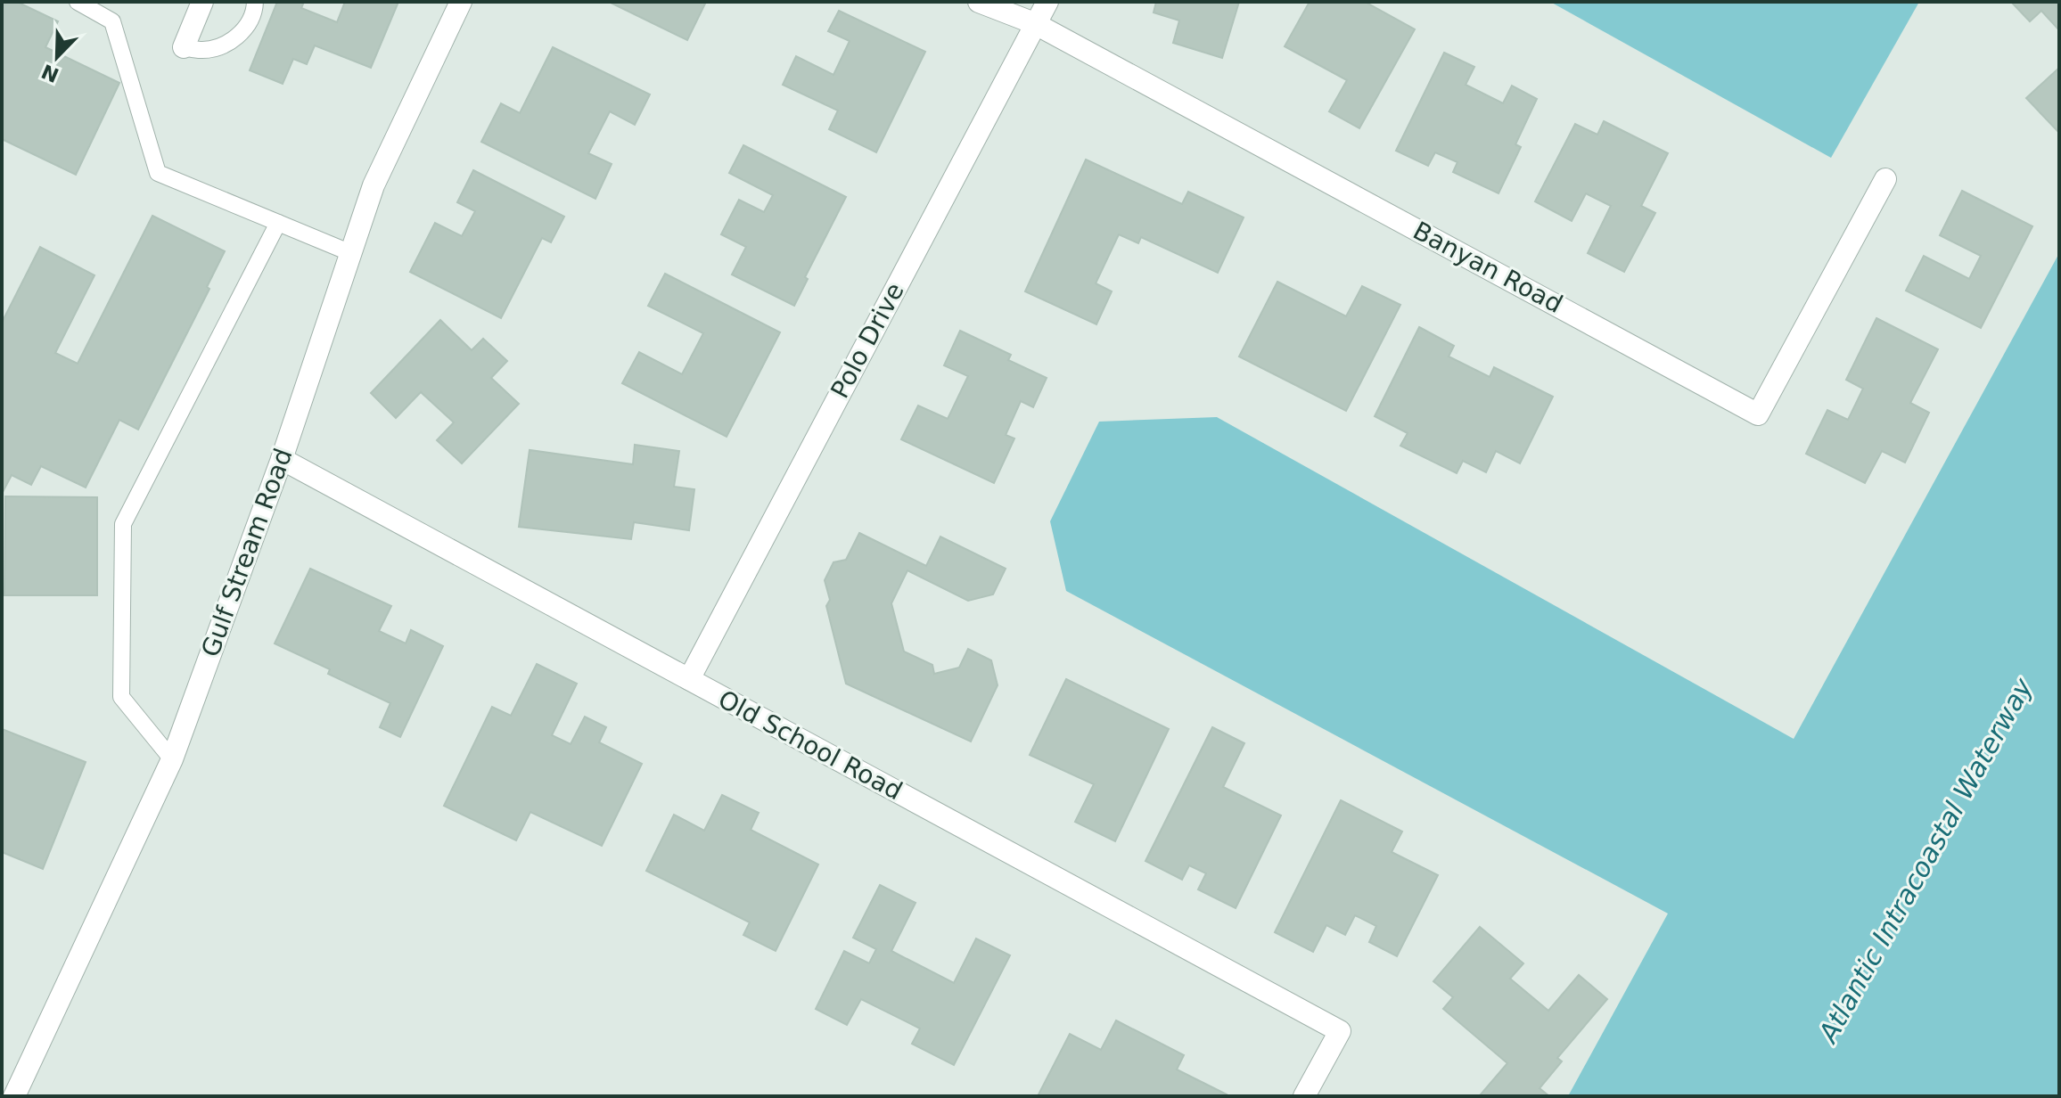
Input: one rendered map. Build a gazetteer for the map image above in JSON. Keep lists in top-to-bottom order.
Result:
{
  "streets": {
    "street": [
      "Banyan Road",
      "Polo Drive",
      "Gulf Stream Road",
      "Old School Road"
    ]
  },
  "crossings": [
    ["Banyan Road", "Polo Drive"],
    ["Polo Drive", "Old School Road"],
    ["Gulf Stream Road", "Old School Road"]
  ],
  "water": ["Atlantic Intracoastal Waterway"],
  "north": "bottom left"
}
